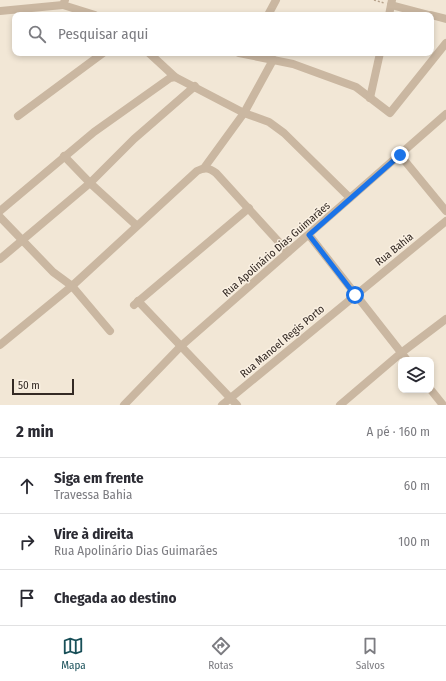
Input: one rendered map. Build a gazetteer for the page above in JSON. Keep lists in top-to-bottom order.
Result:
{
  "streets": {
    "street": ["Rua Apolinário Dias Guimarães", "Rua Bahia", "Rua Manoel Regis Porto"]
  },
  "crossings": [
    ["Rua Bahia", "Rua Manoel Regis Porto"]
  ],
  "scale_bar": "50 m",
  "page": {
    "search": "Pesquisar aqui",
    "scale": "50 m",
    "heading": ["2 min", "A pé · 160 m"],
    "list": [
      ["Siga em frente", "Travessa Bahia", "60 m"],
      ["Vire à direita", "Rua Apolinário Dias Guimarães", "100 m"],
      "Chegada ao destino"
    ],
    "nav": ["Mapa", "Rotas", "Salvos"]
  }
}
